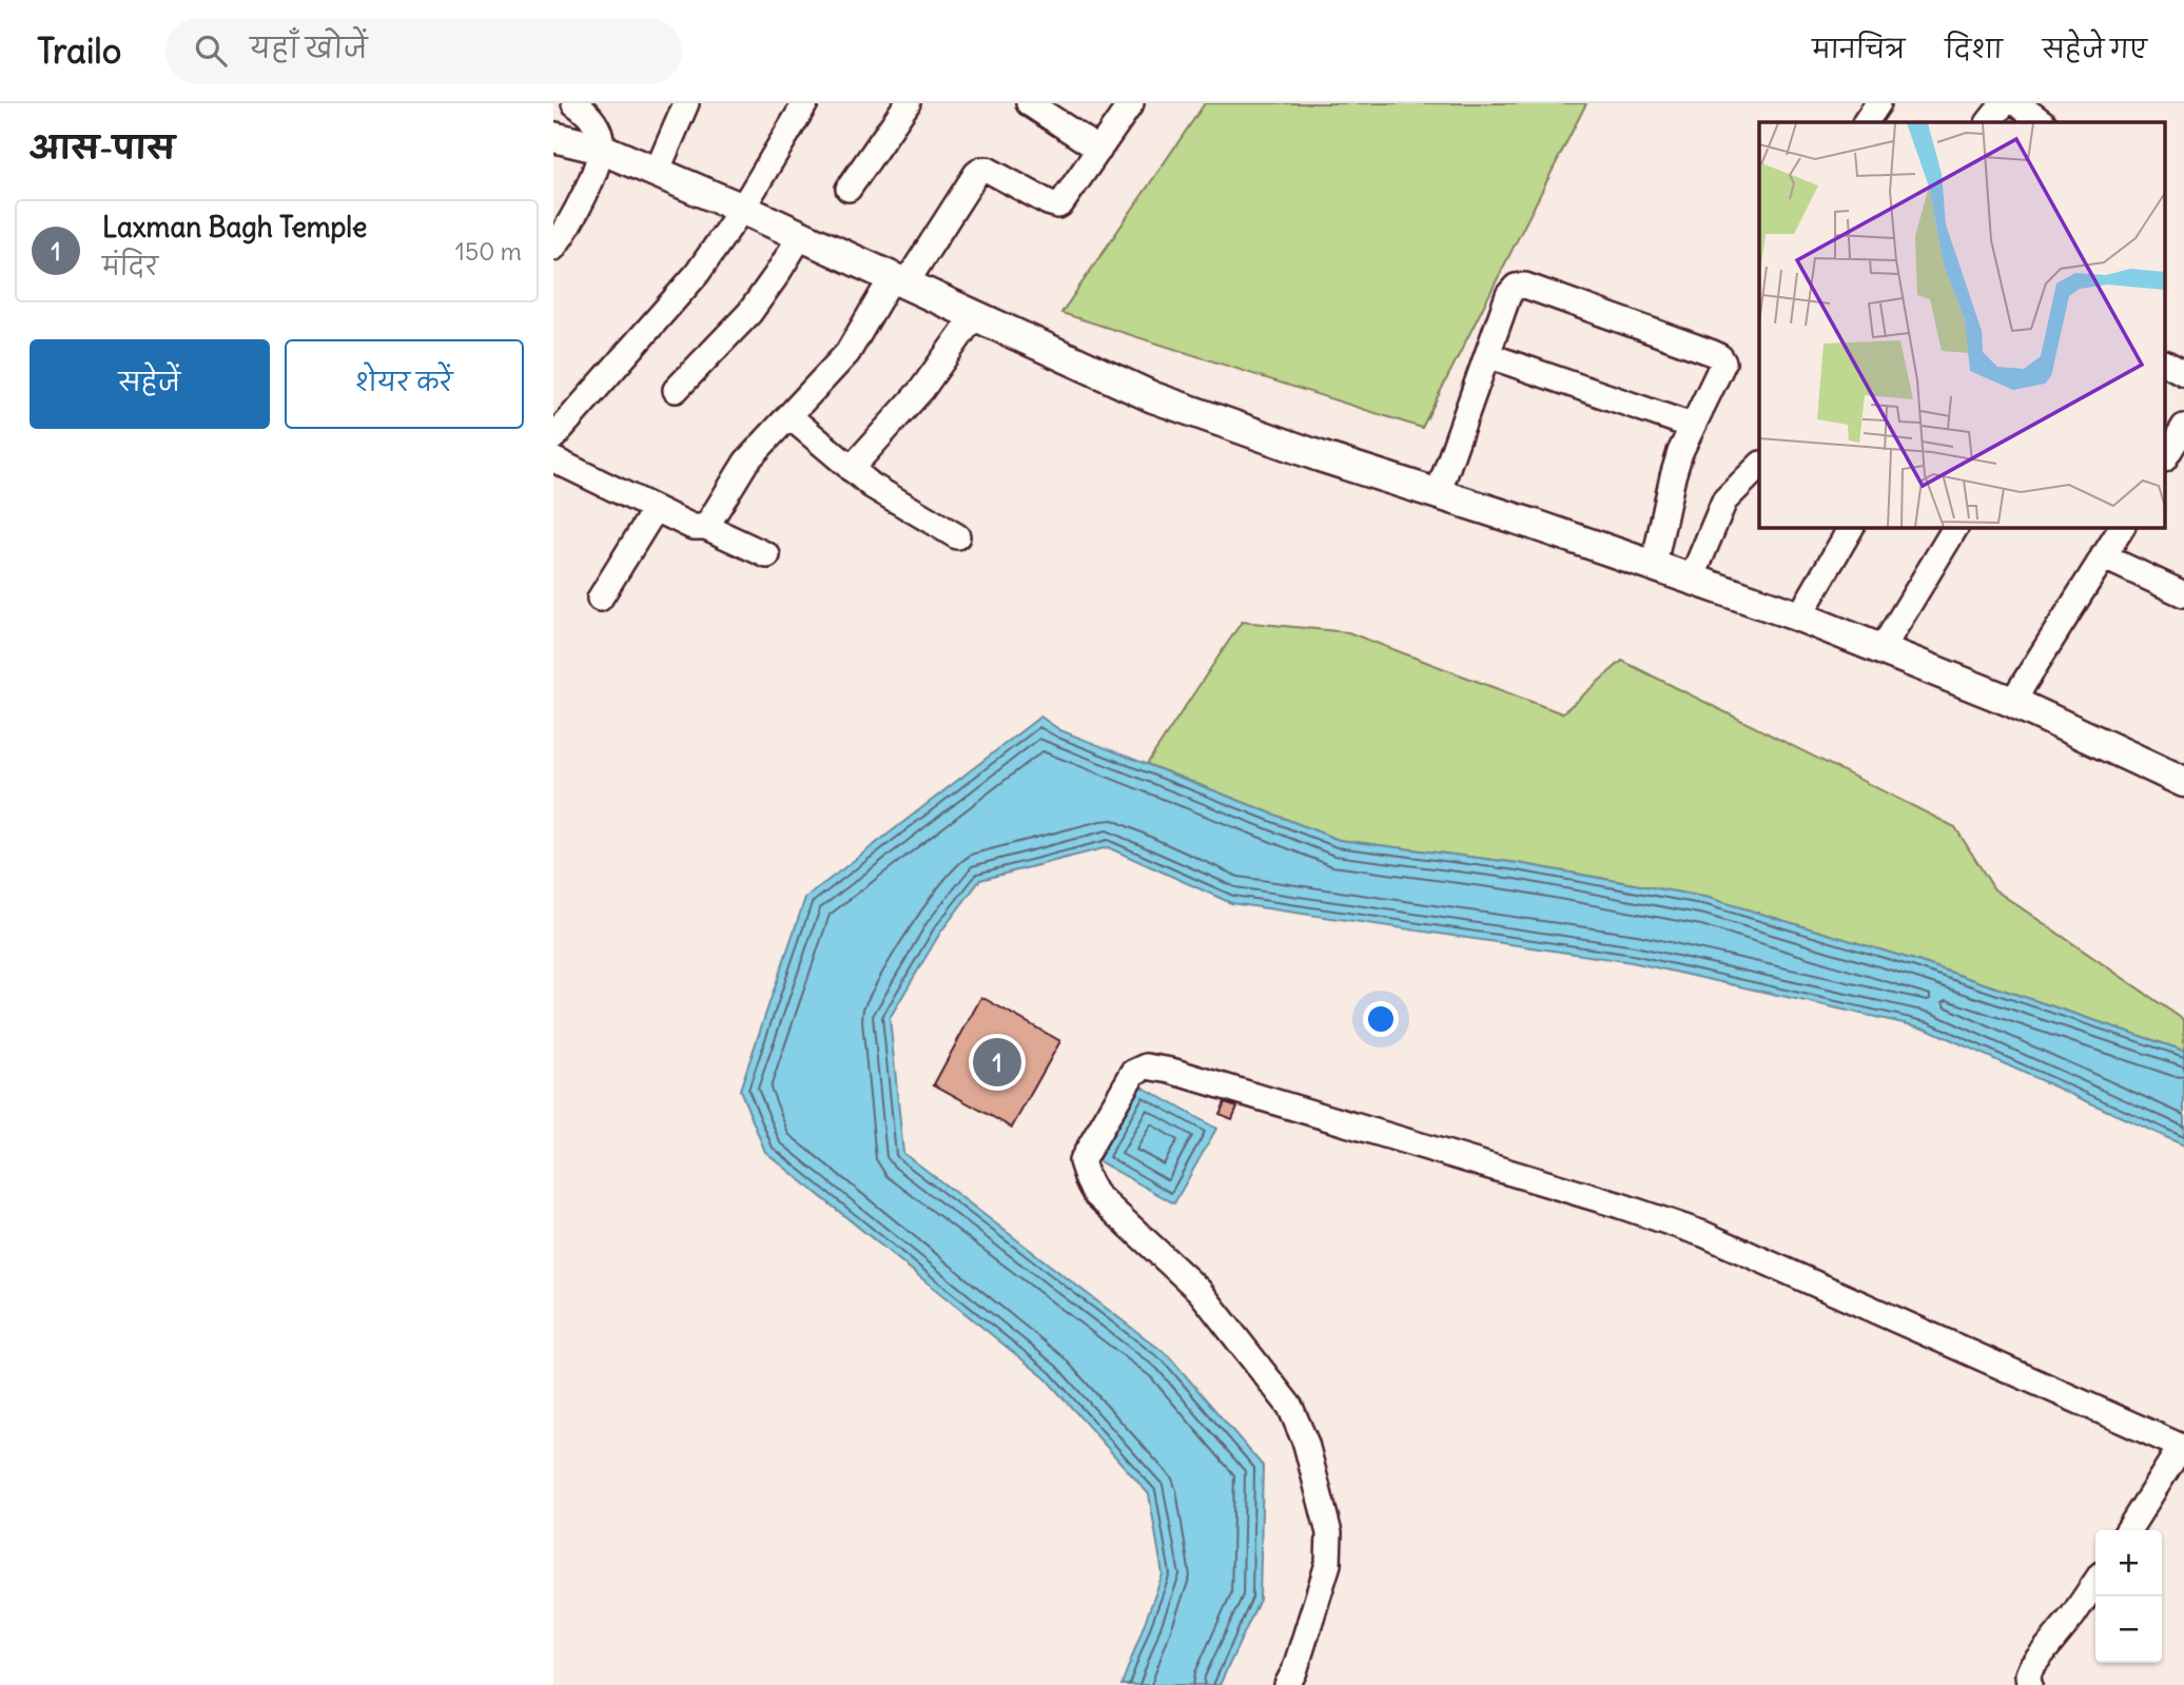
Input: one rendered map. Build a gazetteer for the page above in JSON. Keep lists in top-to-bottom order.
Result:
{
  "page": {
    "header": "Trailo",
    "search": "यहाँ खोजें",
    "nav": ["मानचित्र", "दिशा", "सहेजे गए"],
    "heading": "आस-पास",
    "list": [
      {
        "mark": "1",
        "name": "Laxman Bagh Temple",
        "note": "मंदिर",
        "value": "150 m"
      }
    ],
    "buttons": ["सहेजें", "शेयर करें"],
    "pins": "1",
    "map_buttons": ["+", "−"]
  }
}
